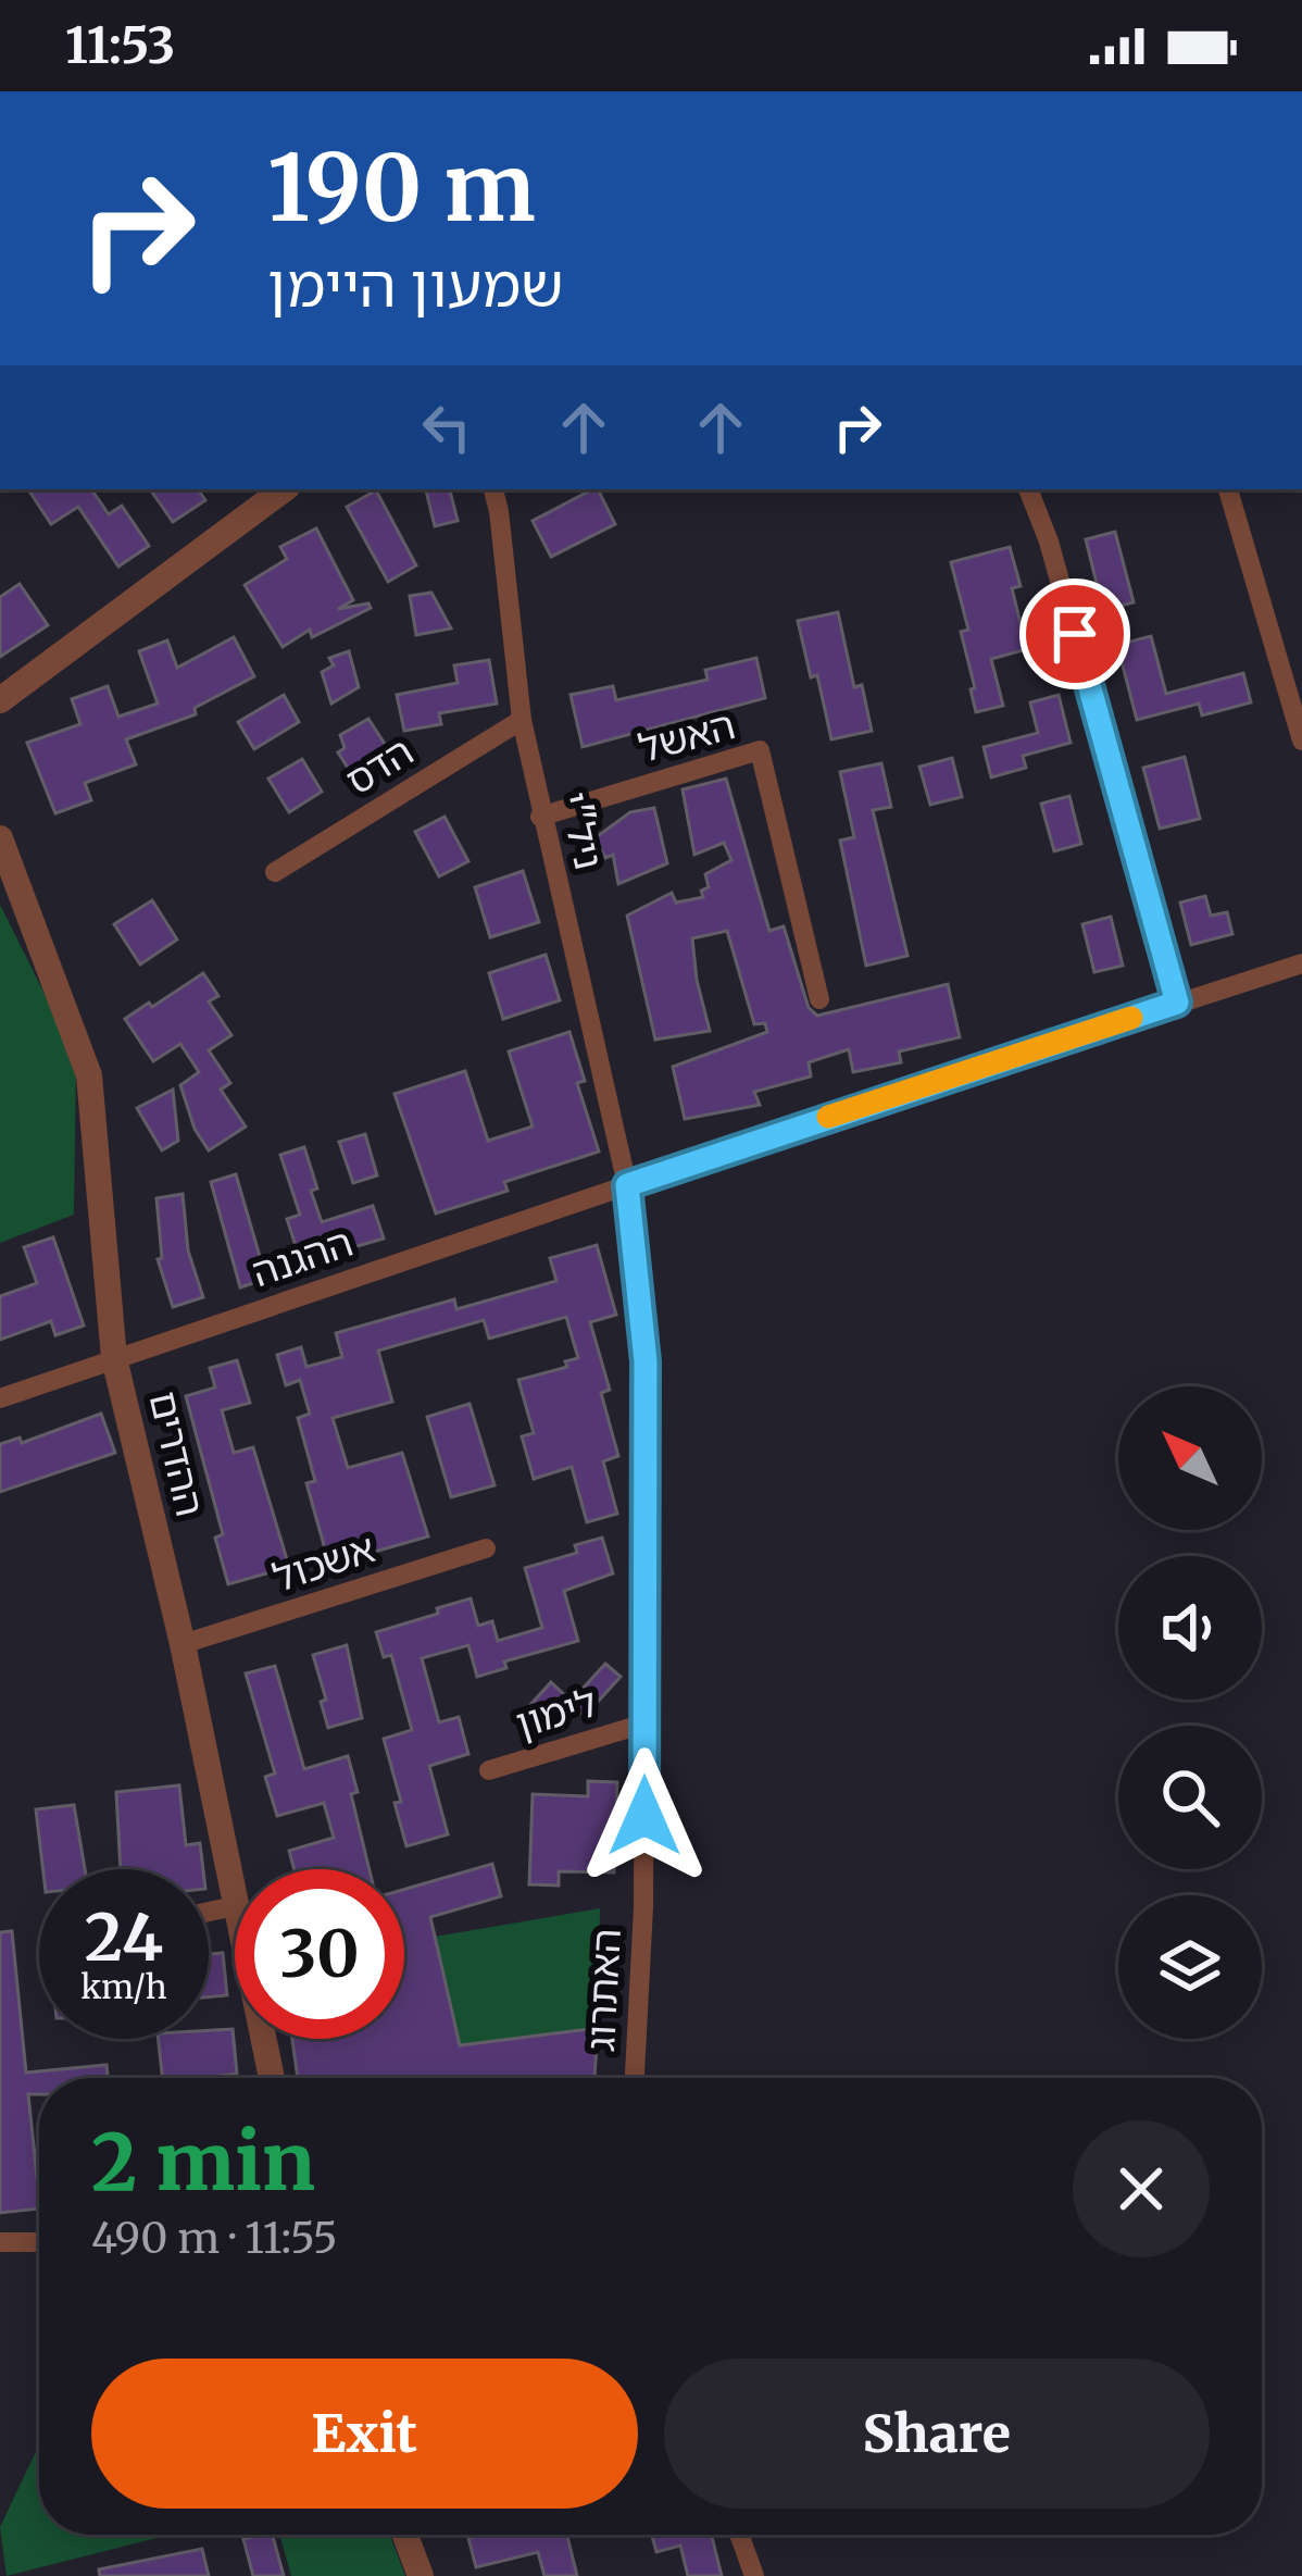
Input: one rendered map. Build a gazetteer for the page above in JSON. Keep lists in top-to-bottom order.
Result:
{
  "streets": {
    "street": [
      "האשל",
      "הדס",
      "ניל\"י",
      "ההגנה",
      "ההדרים",
      "אשכול",
      "לימון",
      "האתרוג"
    ]
  },
  "crossings": [
    ["האשל", "ניל\"י"],
    ["הדס", "ניל\"י"],
    ["ניל\"י", "ההגנה"],
    ["ניל\"י", "האתרוג"],
    ["ההגנה", "ההדרים"],
    ["ההגנה", "האתרוג"],
    ["ההדרים", "אשכול"],
    ["לימון", "האתרוג"]
  ],
  "north": "top left",
  "page": {
    "status": "11:53",
    "turn": ["190 m", "שמעון היימן"],
    "speed": "24 km/h",
    "limit": "30",
    "heading": ["2 min", "490 m · 11:55"],
    "buttons": ["Exit", "Share"]
  }
}
